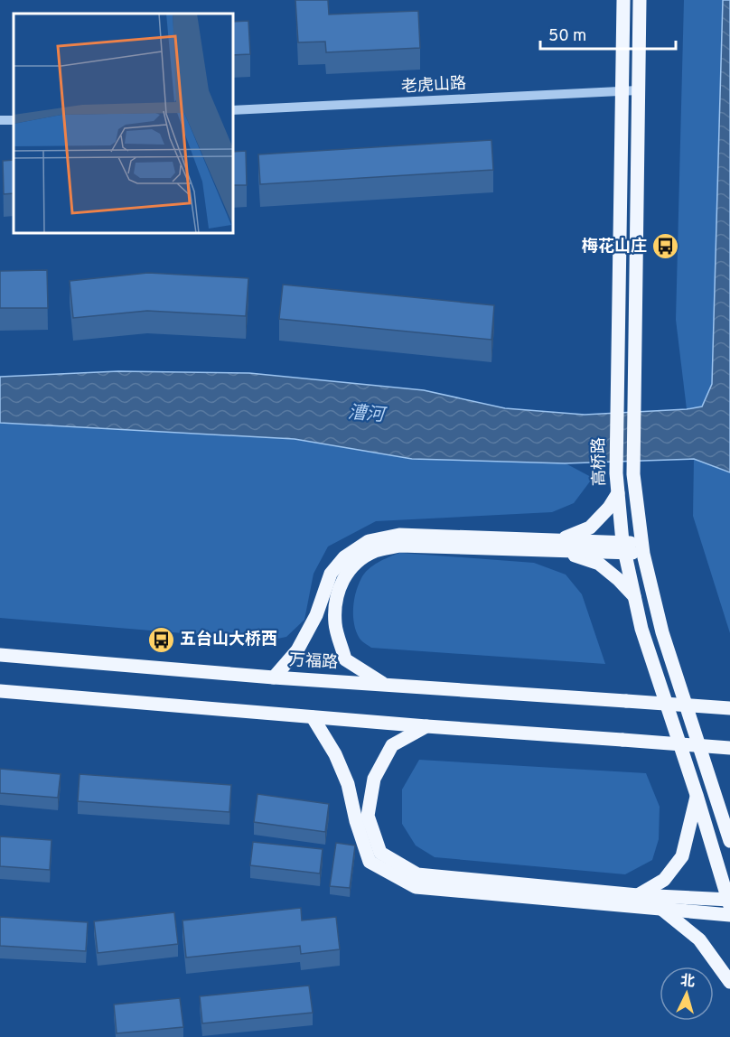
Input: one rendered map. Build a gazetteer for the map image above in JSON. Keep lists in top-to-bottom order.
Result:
{
  "streets": {
    "main road": ["高桥路", "万福路"],
    "street": ["老虎山路"]
  },
  "crossings": [
    ["老虎山路", "高桥路"]
  ],
  "water": ["漕河"],
  "places": {
    "bus stop": ["梅花山庄", "五台山大桥西"]
  },
  "scale_bar": "50 m",
  "north": "top"
}
